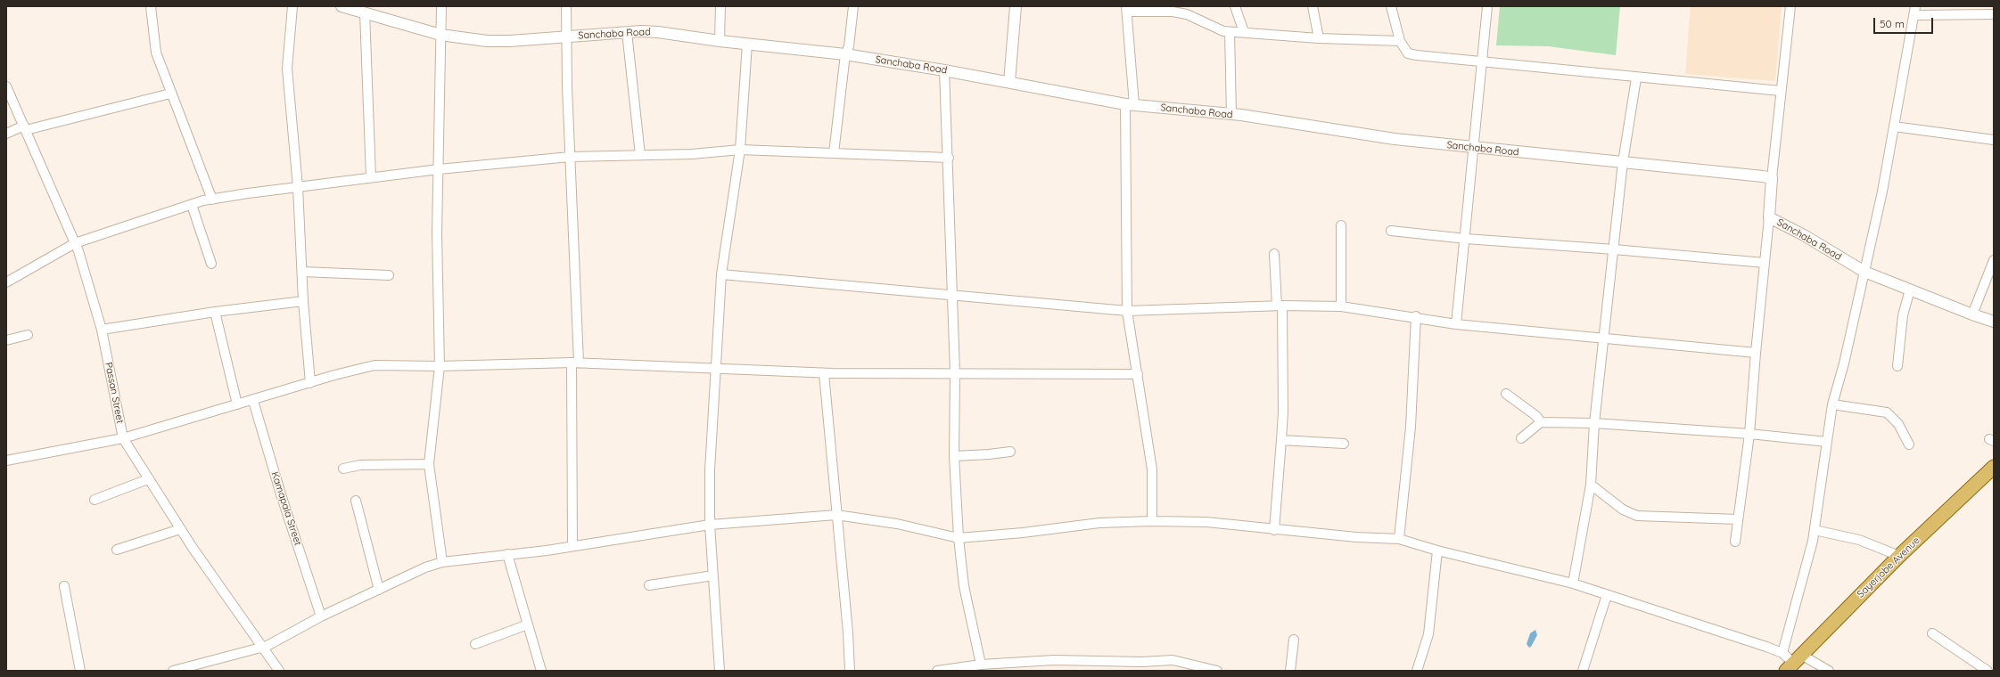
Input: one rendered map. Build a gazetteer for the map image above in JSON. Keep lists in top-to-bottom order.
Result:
{
  "streets": {
    "main road": ["Sayerjobe Avenue"],
    "street": ["Sanchaba Road", "Passan Street", "Kamapala Street"]
  },
  "scale_bar": "50 m"
}
